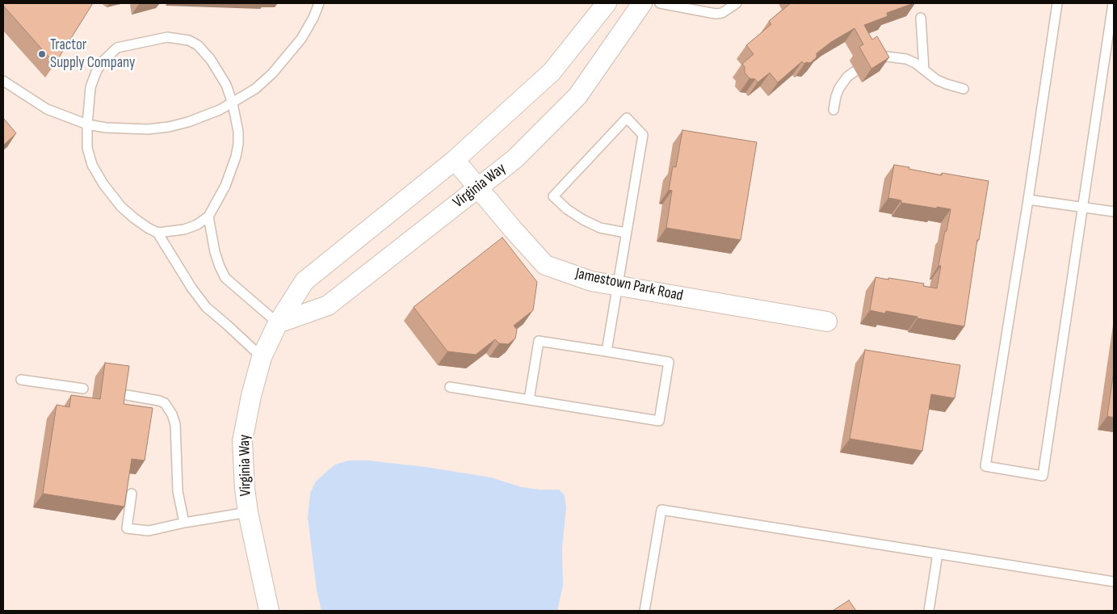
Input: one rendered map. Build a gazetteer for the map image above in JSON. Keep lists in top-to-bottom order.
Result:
{
  "streets": {
    "street": ["Virginia Way", "Jamestown Park Road"]
  },
  "crossings": [
    ["Virginia Way", "Jamestown Park Road"]
  ],
  "places": ["Tractor Supply Company"]
}
